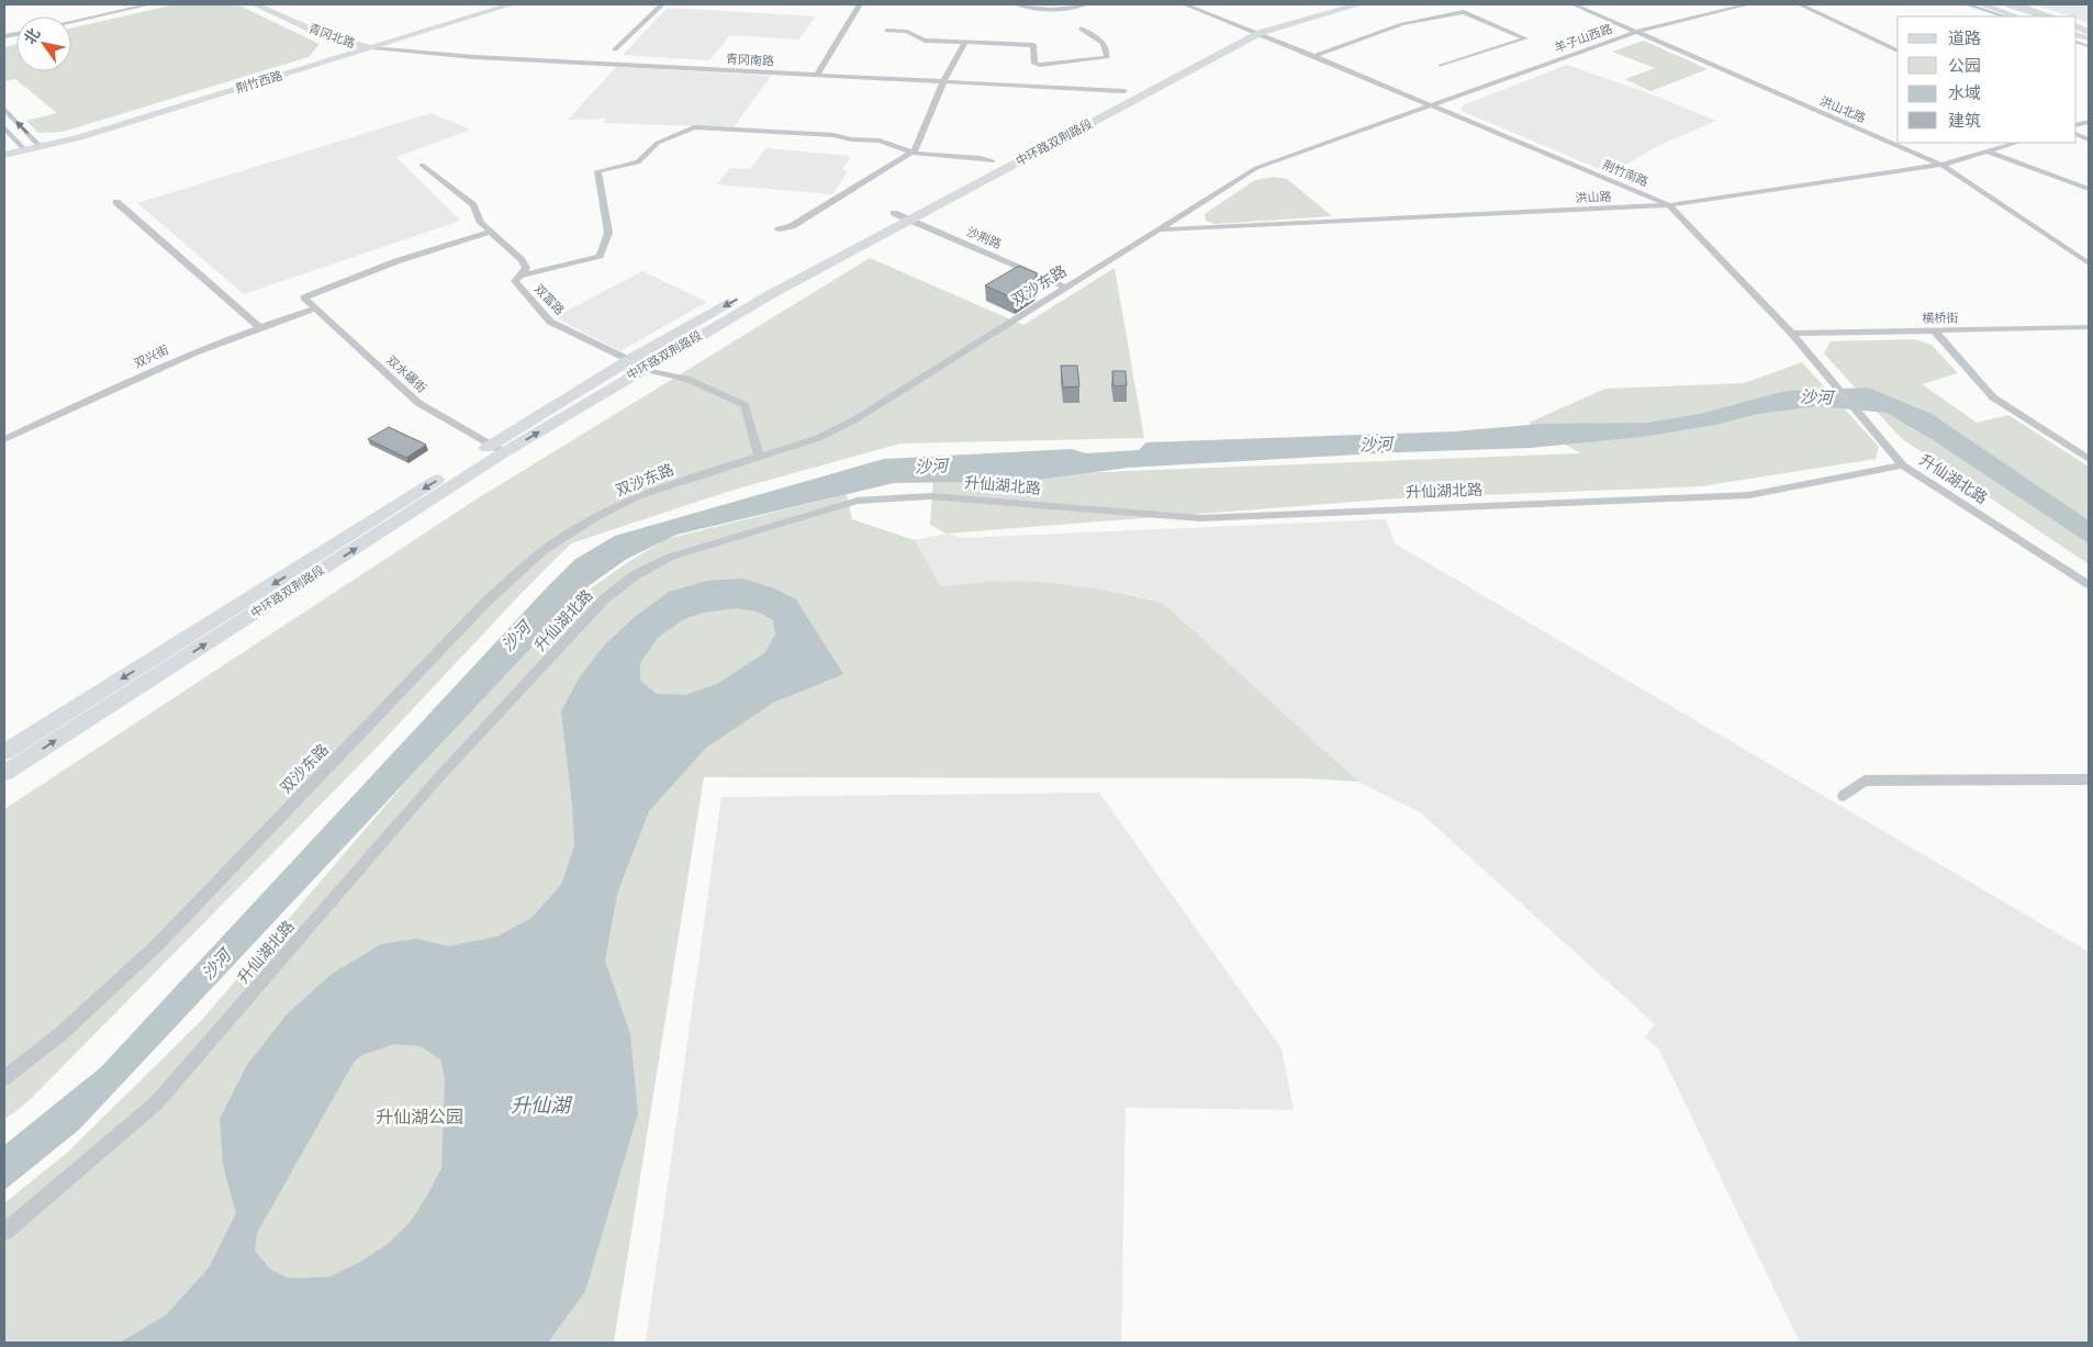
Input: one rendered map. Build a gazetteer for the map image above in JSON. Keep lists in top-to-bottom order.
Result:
{
  "streets": {
    "main road": ["青冈北路", "荆竹西路", "中环路双荆路段"],
    "street": [
      "羊子山西路",
      "青冈南路",
      "洪山北路",
      "荆竹南路",
      "洪山路",
      "沙荆路",
      "双沙东路",
      "双富路",
      "横桥街",
      "双兴街",
      "双水碾街",
      "升仙湖北路"
    ]
  },
  "crossings": [
    ["青冈北路", "青冈南路"],
    ["青冈北路", "荆竹西路"],
    ["羊子山西路", "洪山北路"],
    ["羊子山西路", "荆竹南路"],
    ["羊子山西路", "双沙东路"],
    ["青冈南路", "荆竹西路"],
    ["青冈南路", "中环路双荆路段"],
    ["洪山北路", "洪山路"],
    ["中环路双荆路段", "荆竹南路"],
    ["中环路双荆路段", "沙荆路"],
    ["中环路双荆路段", "双富路"],
    ["中环路双荆路段", "双水碾街"],
    ["荆竹南路", "洪山路"],
    ["荆竹南路", "双沙东路"],
    ["荆竹南路", "横桥街"],
    ["荆竹南路", "升仙湖北路"],
    ["洪山路", "双沙东路"],
    ["沙荆路", "双沙东路"],
    ["双富路", "双水碾街"],
    ["双兴街", "双水碾街"]
  ],
  "water": ["沙河", "升仙湖"],
  "parks": ["升仙湖公园"],
  "legend": [
    "道路",
    "公园",
    "水域",
    "建筑"
  ],
  "north": "top left"
}
